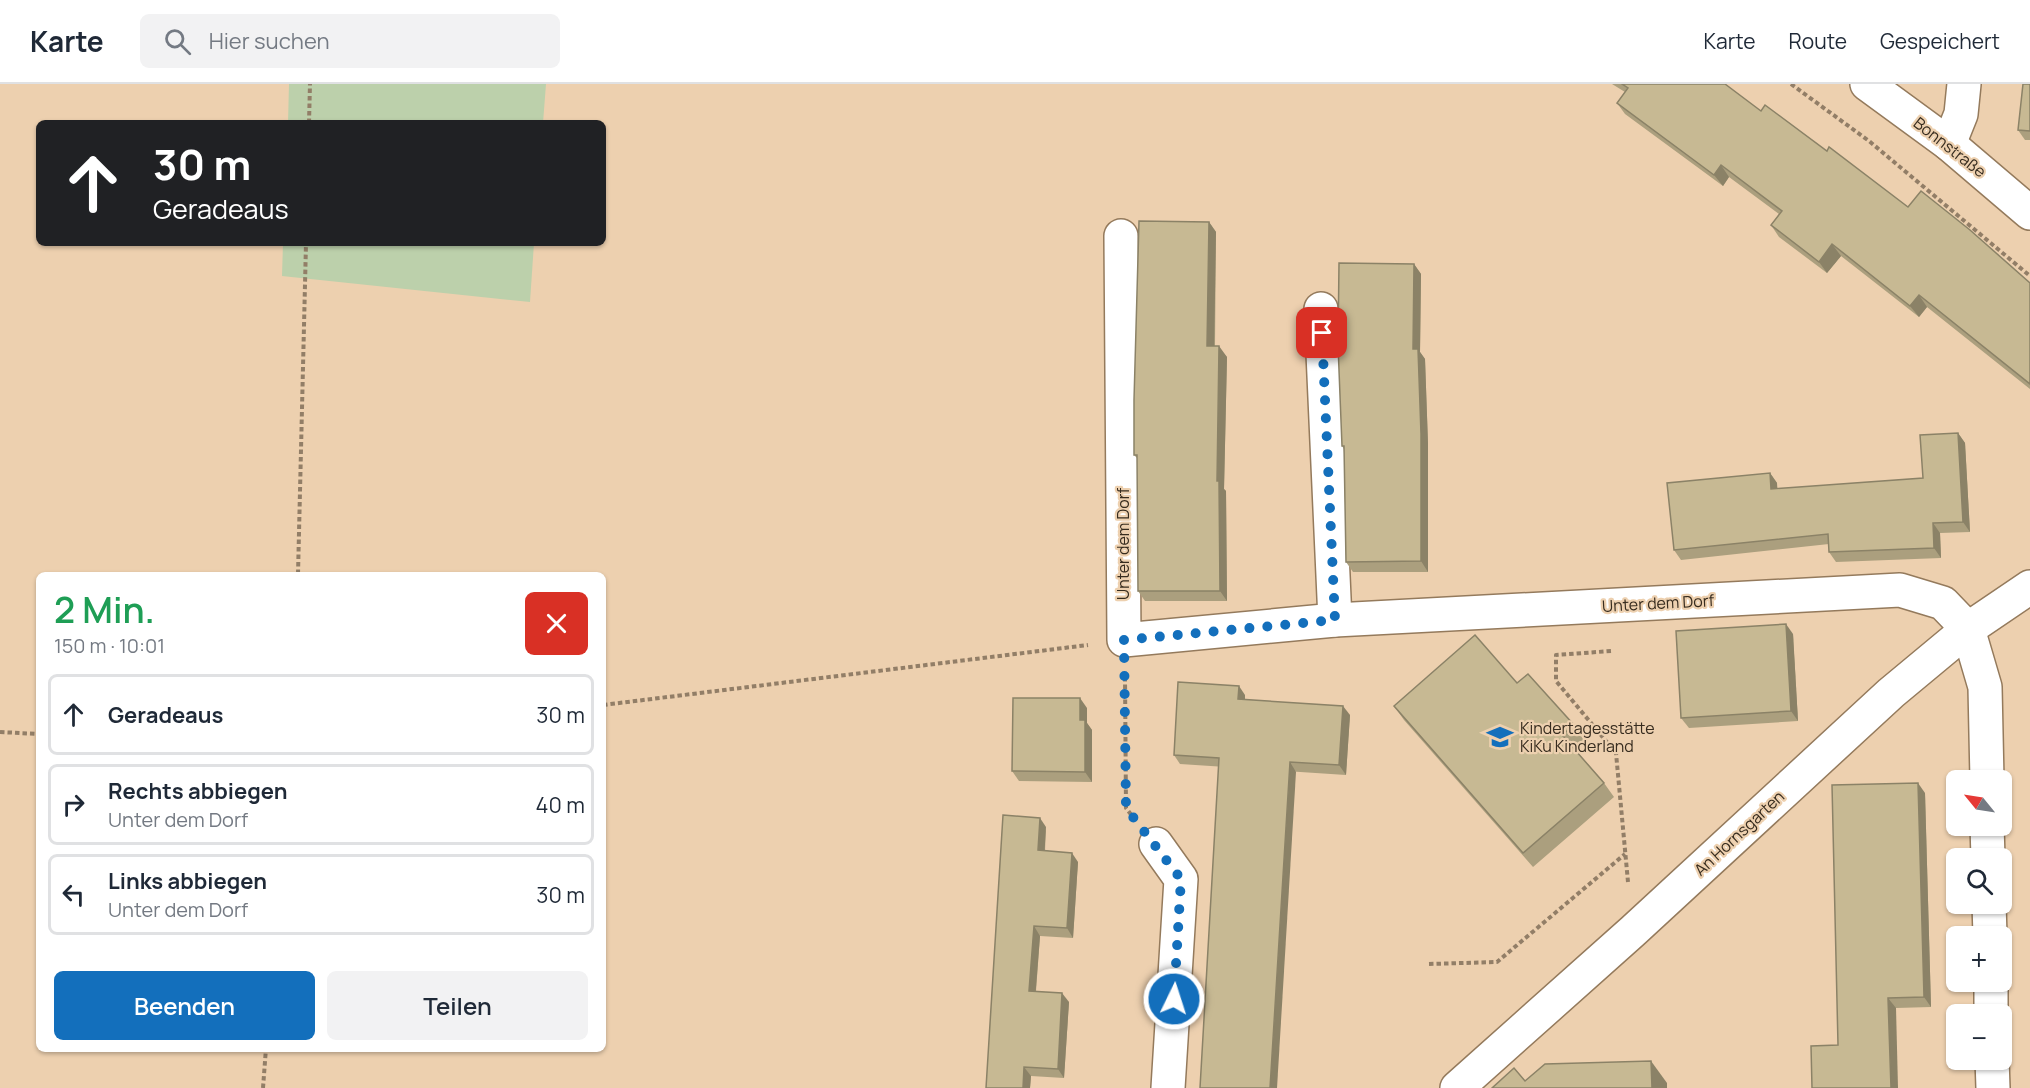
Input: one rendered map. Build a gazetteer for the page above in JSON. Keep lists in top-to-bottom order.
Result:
{
  "streets": {
    "street": ["Bonnstraße", "Unter dem Dorf", "An Hornsgarten"]
  },
  "crossings": [
    ["Unter dem Dorf", "An Hornsgarten"]
  ],
  "places": {
    "school or university": ["Kindertagesstätte KiKu Kinderland"]
  },
  "north": "top left",
  "page": {
    "header": "Karte",
    "search": "Hier suchen",
    "nav": ["Karte", "Route", "Gespeichert"],
    "turn": ["30 m", "Geradeaus"],
    "heading": ["2 Min.", "150 m · 10:01"],
    "list": [
      {
        "name": "Geradeaus",
        "value": "30 m"
      },
      {
        "name": "Rechts abbiegen",
        "note": "Unter dem Dorf",
        "value": "40 m"
      },
      {
        "name": "Links abbiegen",
        "note": "Unter dem Dorf",
        "value": "30 m"
      }
    ],
    "map_buttons": ["+", "−"],
    "buttons": ["Beenden", "Teilen"]
  }
}
